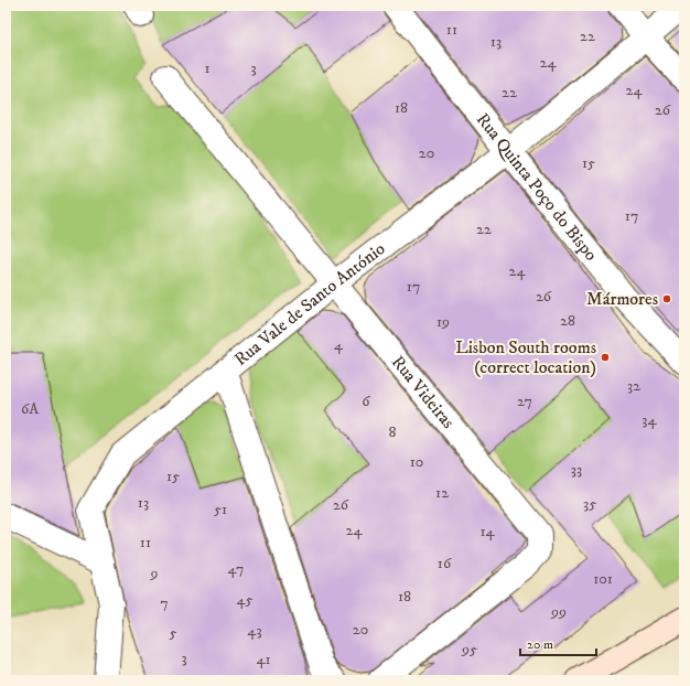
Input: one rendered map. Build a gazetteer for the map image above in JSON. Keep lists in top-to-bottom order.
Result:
{
  "streets": {
    "street": ["Rua Quinta Poço do Bispo", "Rua Vale de Santo António", "Rua Videiras"]
  },
  "crossings": [
    ["Rua Quinta Poço do Bispo", "Rua Vale de Santo António"],
    ["Rua Vale de Santo António", "Rua Videiras"]
  ],
  "places": ["Mármores", "Lisbon South rooms (correct location)"],
  "house_numbers": [
    "11",
    "22",
    "13",
    "24",
    "1",
    "3",
    "24",
    "22",
    "18",
    "26",
    "20",
    "15",
    "17",
    "22",
    "24",
    "17",
    "26",
    "28",
    "19",
    "4",
    "32",
    "6",
    "27",
    "6A",
    "34",
    "8",
    "10",
    "33",
    "15",
    "12",
    "13",
    "35",
    "26",
    "51",
    "24",
    "14",
    "11",
    "16",
    "47",
    "9",
    "101",
    "18",
    "45",
    "7",
    "99",
    "20",
    "43",
    "5",
    "95",
    "3",
    "41"
  ],
  "scale_bar": "20 m"
}
